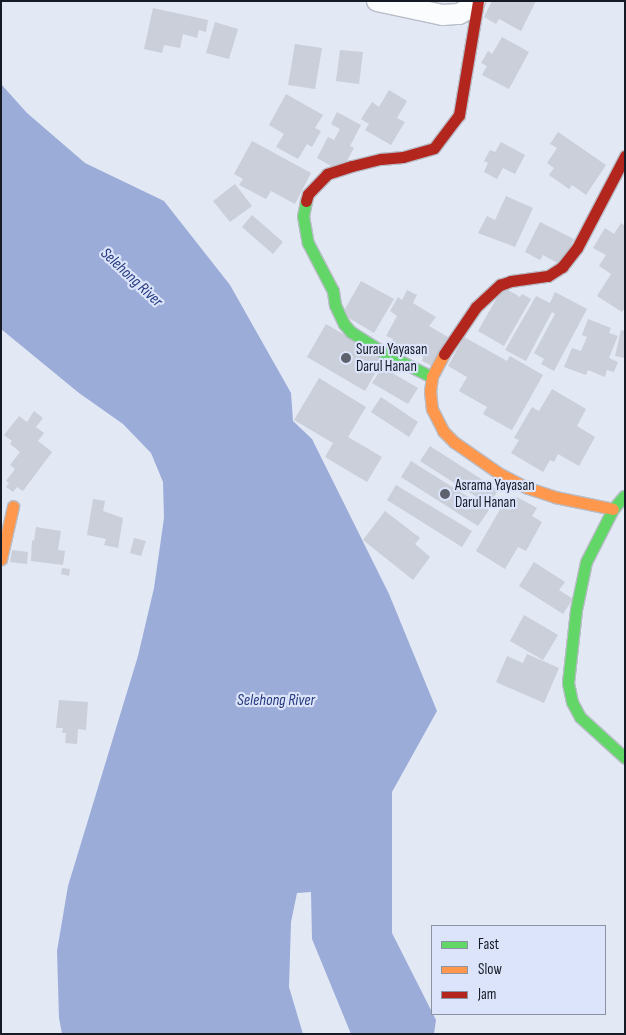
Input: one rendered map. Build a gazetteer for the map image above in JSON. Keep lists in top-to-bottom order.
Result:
{
  "water": ["Selehong River"],
  "places": ["Surau Yayasan Darul Hanan", "Asrama Yayasan Darul Hanan"],
  "legend": ["Fast", "Slow", "Jam"]
}
